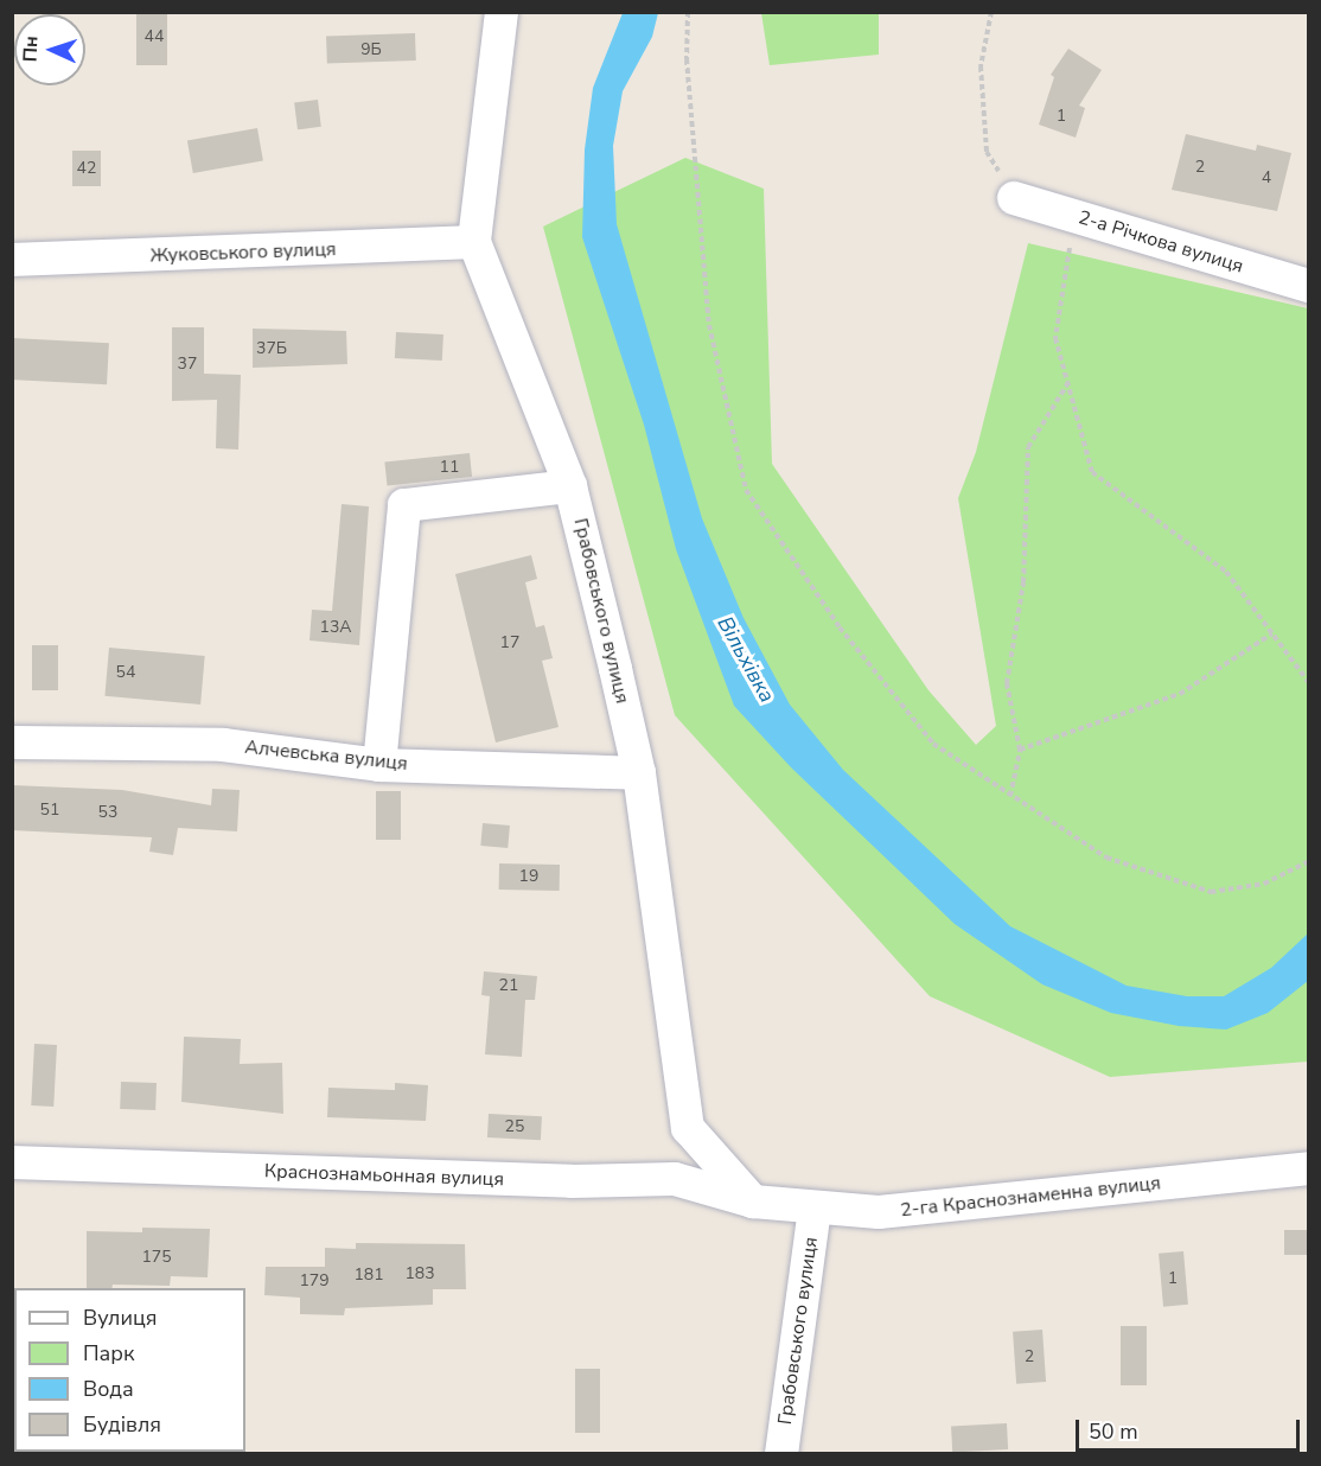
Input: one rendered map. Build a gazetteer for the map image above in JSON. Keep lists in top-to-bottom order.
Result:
{
  "streets": {
    "street": [
      "2-а Річкова вулиця",
      "Жуковського вулиця",
      "Грабовського вулиця",
      "Алчевська вулиця",
      "Краснознамьонная вулиця",
      "2-га Краснознаменна вулиця"
    ]
  },
  "crossings": [
    ["Жуковського вулиця", "Грабовського вулиця"],
    ["Грабовського вулиця", "Алчевська вулиця"],
    ["Грабовського вулиця", "Краснознамьонная вулиця"],
    ["Грабовського вулиця", "2-га Краснознаменна вулиця"],
    ["Краснознамьонная вулиця", "2-га Краснознаменна вулиця"]
  ],
  "water": ["Вільхівка"],
  "house_numbers": [
    "44",
    "9Б",
    "1",
    "2",
    "42",
    "4",
    "37Б",
    "37",
    "11",
    "13А",
    "17",
    "54",
    "51",
    "53",
    "19",
    "21",
    "25",
    "175",
    "183",
    "181",
    "1",
    "179",
    "2"
  ],
  "legend": [
    "Вулиця",
    "Парк",
    "Вода",
    "Будівля"
  ],
  "scale_bar": "50 m",
  "north": "left"
}
